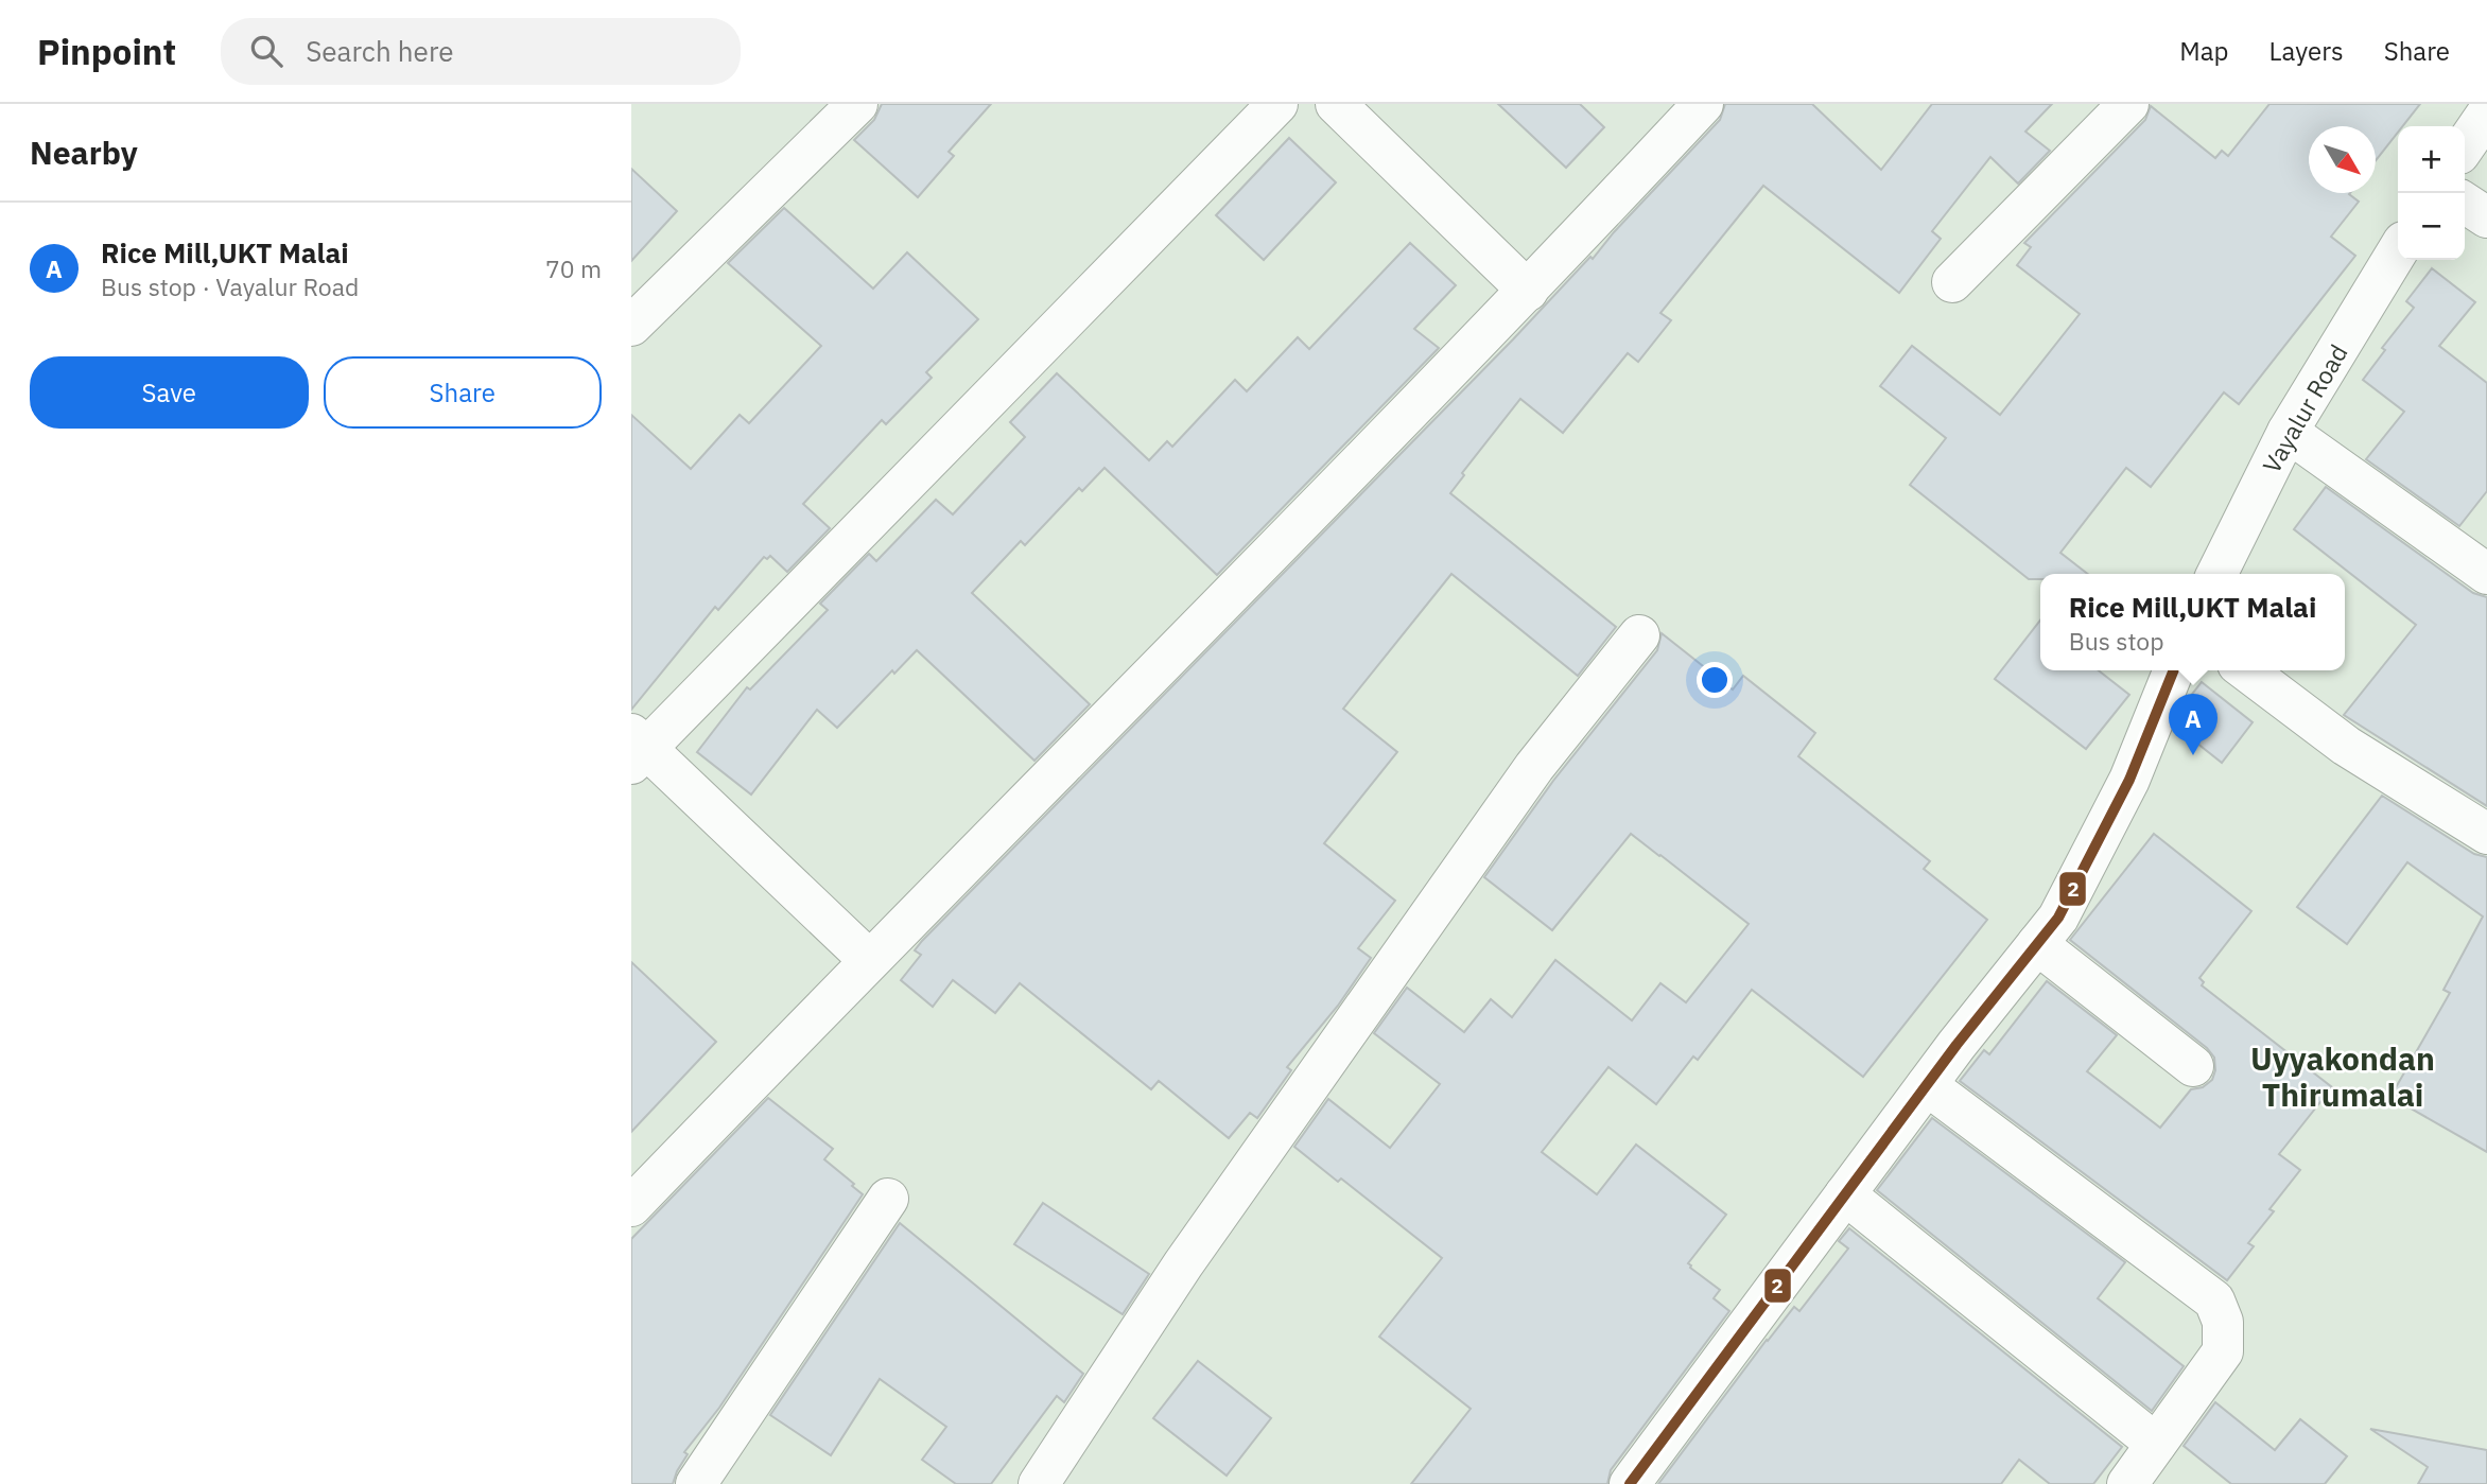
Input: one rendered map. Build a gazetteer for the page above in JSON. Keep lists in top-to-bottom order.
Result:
{
  "streets": {
    "street": ["Vayalur Road"]
  },
  "districts": ["Uyyakondan Thirumalai"],
  "lines": ["transit line 2"],
  "north": "bottom right",
  "page": {
    "header": "Pinpoint",
    "search": "Search here",
    "nav": ["Map", "Layers", "Share"],
    "heading": "Nearby",
    "map_buttons": ["+", "−"],
    "list": [
      {
        "mark": "A",
        "name": "Rice Mill,UKT Malai",
        "note": "Bus stop · Vayalur Road",
        "value": "70 m"
      }
    ],
    "buttons": ["Save", "Share"],
    "popup": ["Rice Mill,UKT Malai", "Bus stop"],
    "pins": "A"
  }
}
